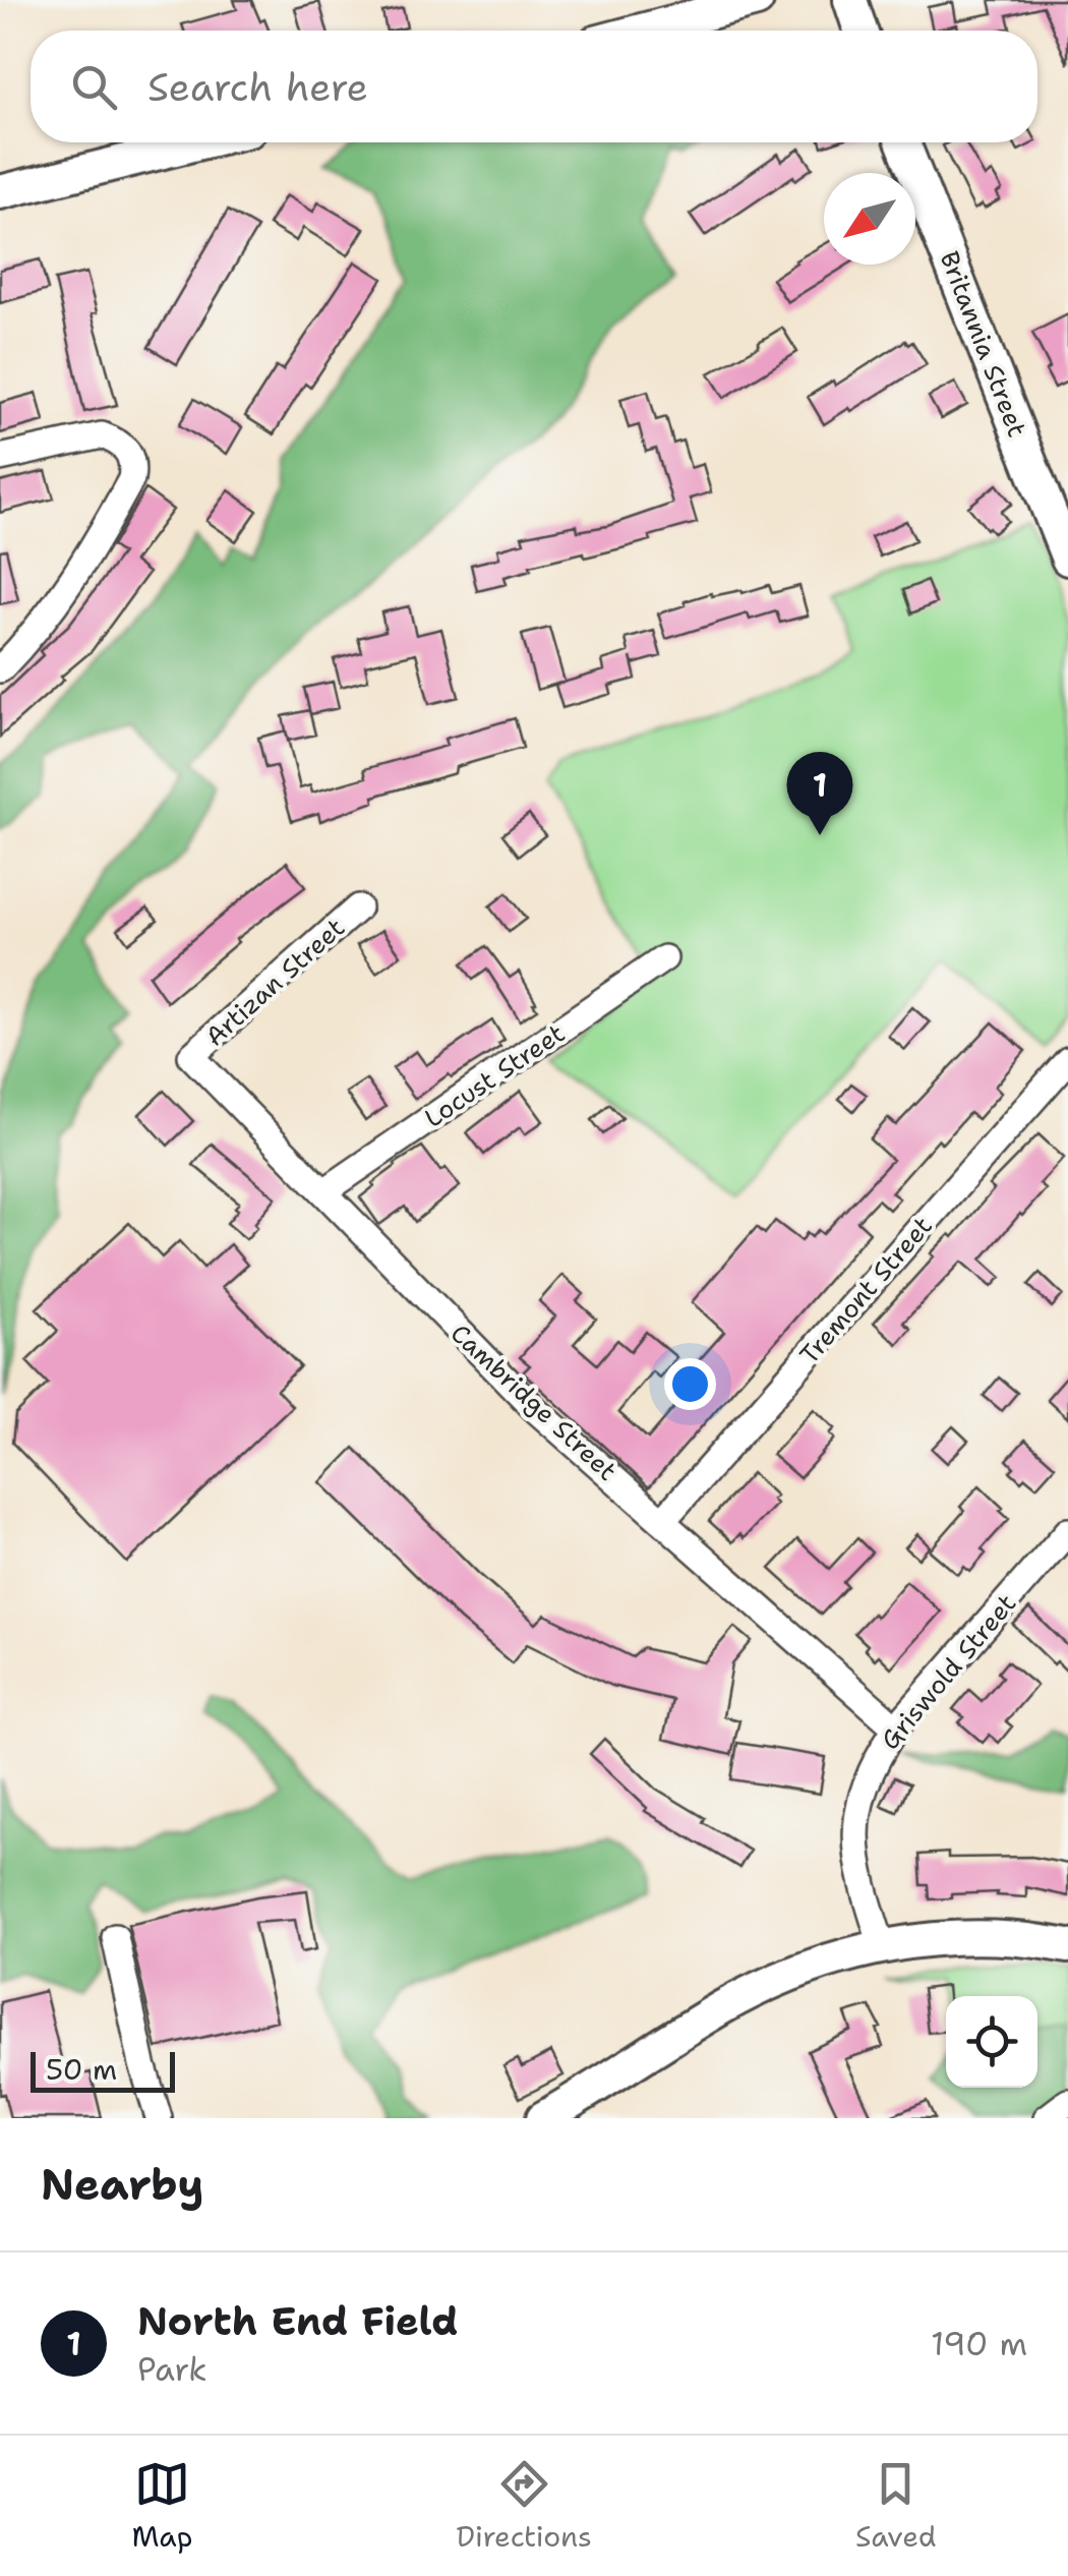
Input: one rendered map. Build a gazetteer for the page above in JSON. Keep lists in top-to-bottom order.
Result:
{
  "streets": {
    "main road": ["Britannia Street"],
    "street": [
      "Artizan Street",
      "Locust Street",
      "Tremont Street",
      "Cambridge Street",
      "Griswold Street"
    ]
  },
  "crossings": [
    ["Artizan Street", "Cambridge Street"],
    ["Locust Street", "Cambridge Street"],
    ["Tremont Street", "Cambridge Street"],
    ["Cambridge Street", "Griswold Street"]
  ],
  "scale_bar": "50 m",
  "north": "bottom left",
  "page": {
    "search": "Search here",
    "pins": "1",
    "scale": "50 m",
    "heading": "Nearby",
    "list": [
      {
        "mark": "1",
        "name": "North End Field",
        "note": "Park",
        "value": "190 m"
      }
    ],
    "nav": ["Map", "Directions", "Saved"]
  }
}
